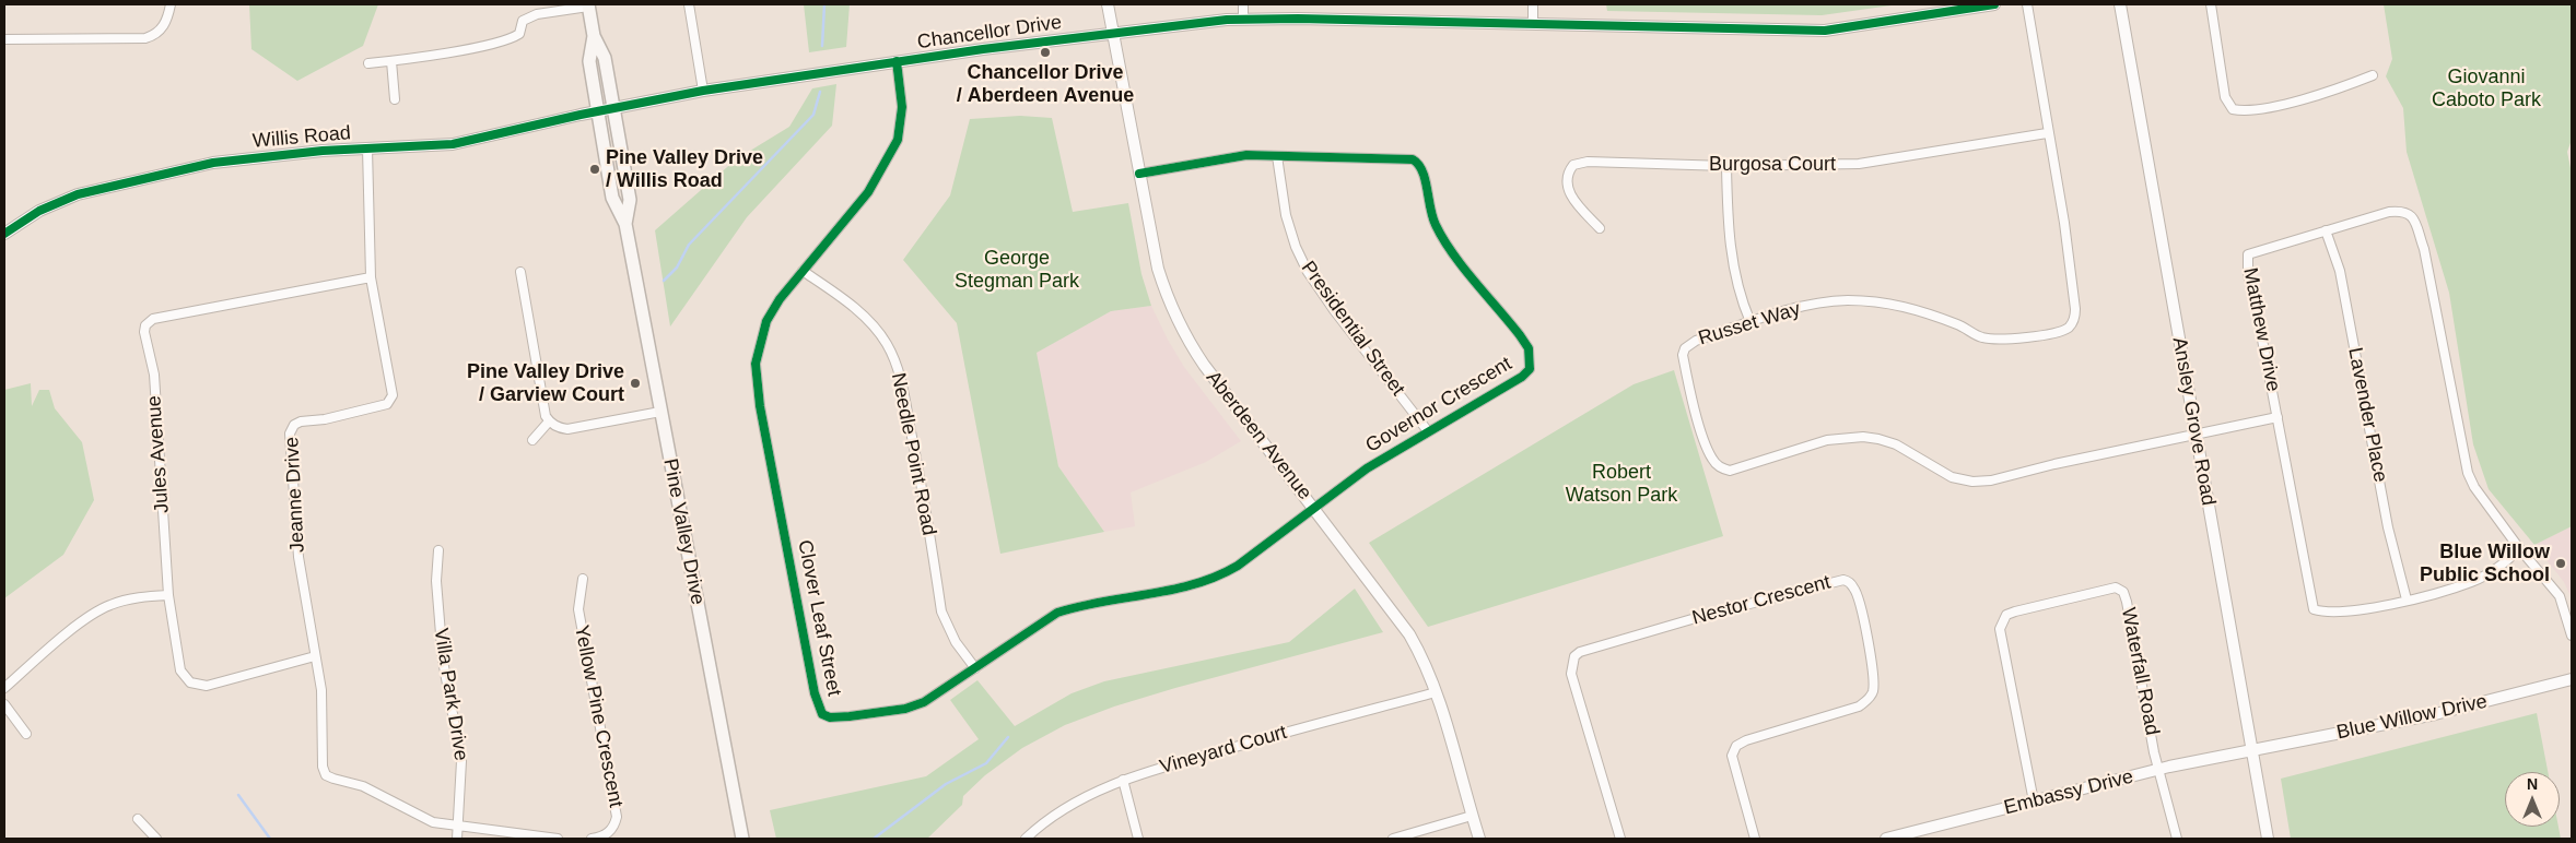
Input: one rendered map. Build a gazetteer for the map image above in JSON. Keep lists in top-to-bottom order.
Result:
{
  "streets": {
    "main road": ["Pine Valley Drive"],
    "street": [
      "Chancellor Drive",
      "Willis Road",
      "Burgosa Court",
      "Russet Way",
      "Presidential Street",
      "Matthew Drive",
      "Governor Crescent",
      "Lavender Place",
      "Ansley Grove Road",
      "Aberdeen Avenue",
      "Jules Avenue",
      "Needle Point Road",
      "Jeanne Drive",
      "Nestor Crescent",
      "Clover Leaf Street",
      "Waterfall Road",
      "Villa Park Drive",
      "Yellow Pine Crescent",
      "Blue Willow Drive",
      "Vineyard Court",
      "Embassy Drive"
    ]
  },
  "crossings": [
    ["Chancellor Drive", "Willis Road"],
    ["Chancellor Drive", "Aberdeen Avenue"],
    ["Chancellor Drive", "Pine Valley Drive"],
    ["Chancellor Drive", "Clover Leaf Street"],
    ["Willis Road", "Jeanne Drive"],
    ["Willis Road", "Pine Valley Drive"],
    ["Burgosa Court", "Russet Way"],
    ["Russet Way", "Ansley Grove Road"],
    ["Presidential Street", "Governor Crescent"],
    ["Matthew Drive", "Lavender Place"],
    ["Governor Crescent", "Aberdeen Avenue"],
    ["Governor Crescent", "Clover Leaf Street"],
    ["Ansley Grove Road", "Blue Willow Drive"],
    ["Ansley Grove Road", "Embassy Drive"],
    ["Aberdeen Avenue", "Clover Leaf Street"],
    ["Aberdeen Avenue", "Vineyard Court"],
    ["Jules Avenue", "Jeanne Drive"],
    ["Needle Point Road", "Clover Leaf Street"],
    ["Jeanne Drive", "Villa Park Drive"],
    ["Waterfall Road", "Embassy Drive"],
    ["Blue Willow Drive", "Embassy Drive"]
  ],
  "parks": ["Giovanni Caboto Park", "George Stegman Park", "Robert Watson Park"],
  "places": [
    "Chancellor Drive / Aberdeen Avenue",
    "Pine Valley Drive / Willis Road",
    "Pine Valley Drive / Garview Court",
    "Blue Willow Public School"
  ],
  "north": "top"
}
